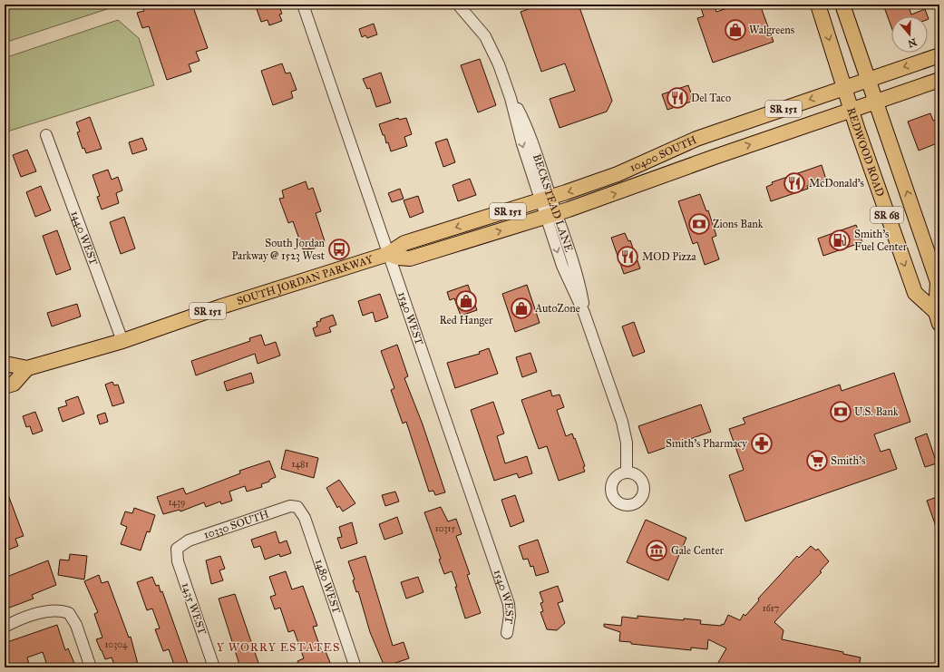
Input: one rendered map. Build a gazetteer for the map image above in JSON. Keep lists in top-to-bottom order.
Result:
{
  "streets": {
    "main road": [
      "SR 151",
      "REDWOOD ROAD",
      "10400 SOUTH",
      "SR 68",
      "SOUTH JORDAN PARKWAY"
    ],
    "street": [
      "BECKSTEAD LANE",
      "1440 WEST",
      "1540 WEST",
      "10330 SOUTH",
      "1480 WEST",
      "1435 WEST"
    ]
  },
  "crossings": [
    ["SR 151", "SOUTH JORDAN PARKWAY"],
    ["REDWOOD ROAD", "10400 SOUTH"],
    ["10400 SOUTH", "BECKSTEAD LANE"],
    ["10400 SOUTH", "SOUTH JORDAN PARKWAY"],
    ["10400 SOUTH", "1540 WEST"],
    ["1440 WEST", "SOUTH JORDAN PARKWAY"],
    ["SOUTH JORDAN PARKWAY", "1540 WEST"],
    ["10330 SOUTH", "1480 WEST"],
    ["10330 SOUTH", "1435 WEST"]
  ],
  "districts": ["Y WORRY ESTATES"],
  "places": {
    "shop": ["Walgreens", "Red Hanger", "AutoZone"],
    "restaurant": ["Del Taco", "McDonald's", "MOD Pizza"],
    "bank": ["Zions Bank", "U.S. Bank"],
    "fuel station": ["Smith's Fuel Center"],
    "bus stop": ["South Jordan Parkway @ 1523 West"],
    "pharmacy": ["Smith's Pharmacy"],
    "supermarket": ["Smith's"],
    "museum": ["Gale Center"]
  },
  "house_numbers": [
    "1481",
    "1439",
    "10315",
    "1617",
    "10304"
  ],
  "north": "bottom"
}
